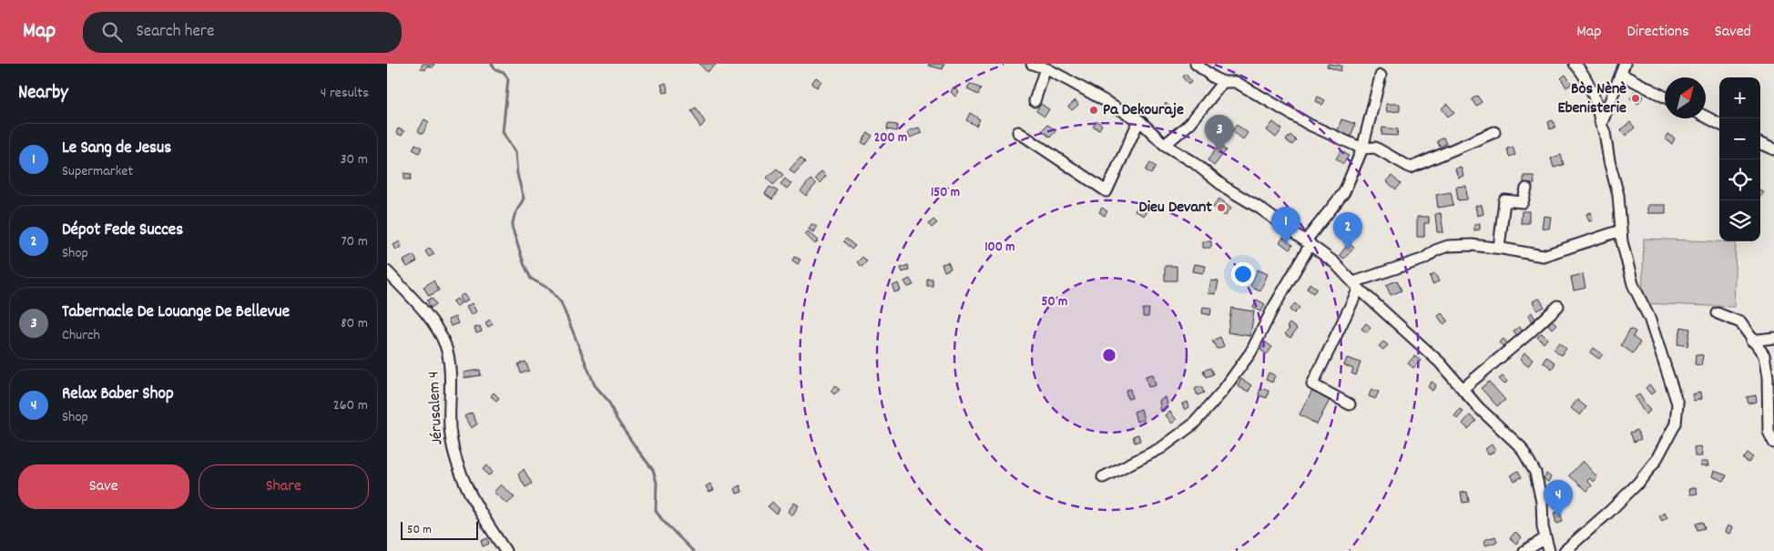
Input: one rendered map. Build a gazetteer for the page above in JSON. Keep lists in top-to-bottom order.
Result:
{
  "streets": {
    "street": ["Jérusalem 4"]
  },
  "places": ["Bòs Nènè Ebenisterie", "Pa Dekouraje", "Dieu Devant"],
  "scale_bar": "50 m",
  "north": "top right",
  "page": {
    "header": "Map",
    "search": "Search here",
    "nav": ["Map", "Directions", "Saved"],
    "heading": ["Nearby", "4 results"],
    "map_buttons": ["+", "−"],
    "pins": [
      "3",
      "1",
      "2",
      "4"
    ],
    "list": [
      {
        "mark": "1",
        "name": "Le Sang de Jesus",
        "note": "Supermarket",
        "value": "30 m"
      },
      {
        "mark": "2",
        "name": "Dépot Fede Succes",
        "note": "Shop",
        "value": "70 m"
      },
      {
        "mark": "3",
        "name": "Tabernacle De Louange De Bellevue",
        "note": "Church",
        "value": "80 m"
      },
      {
        "mark": "4",
        "name": "Relax Baber Shop",
        "note": "Shop",
        "value": "260 m"
      }
    ],
    "buttons": ["Save", "Share"],
    "scale": "50 m"
  },
  "rings": [
    "200 m",
    "150 m",
    "100 m",
    "50 m"
  ]
}
